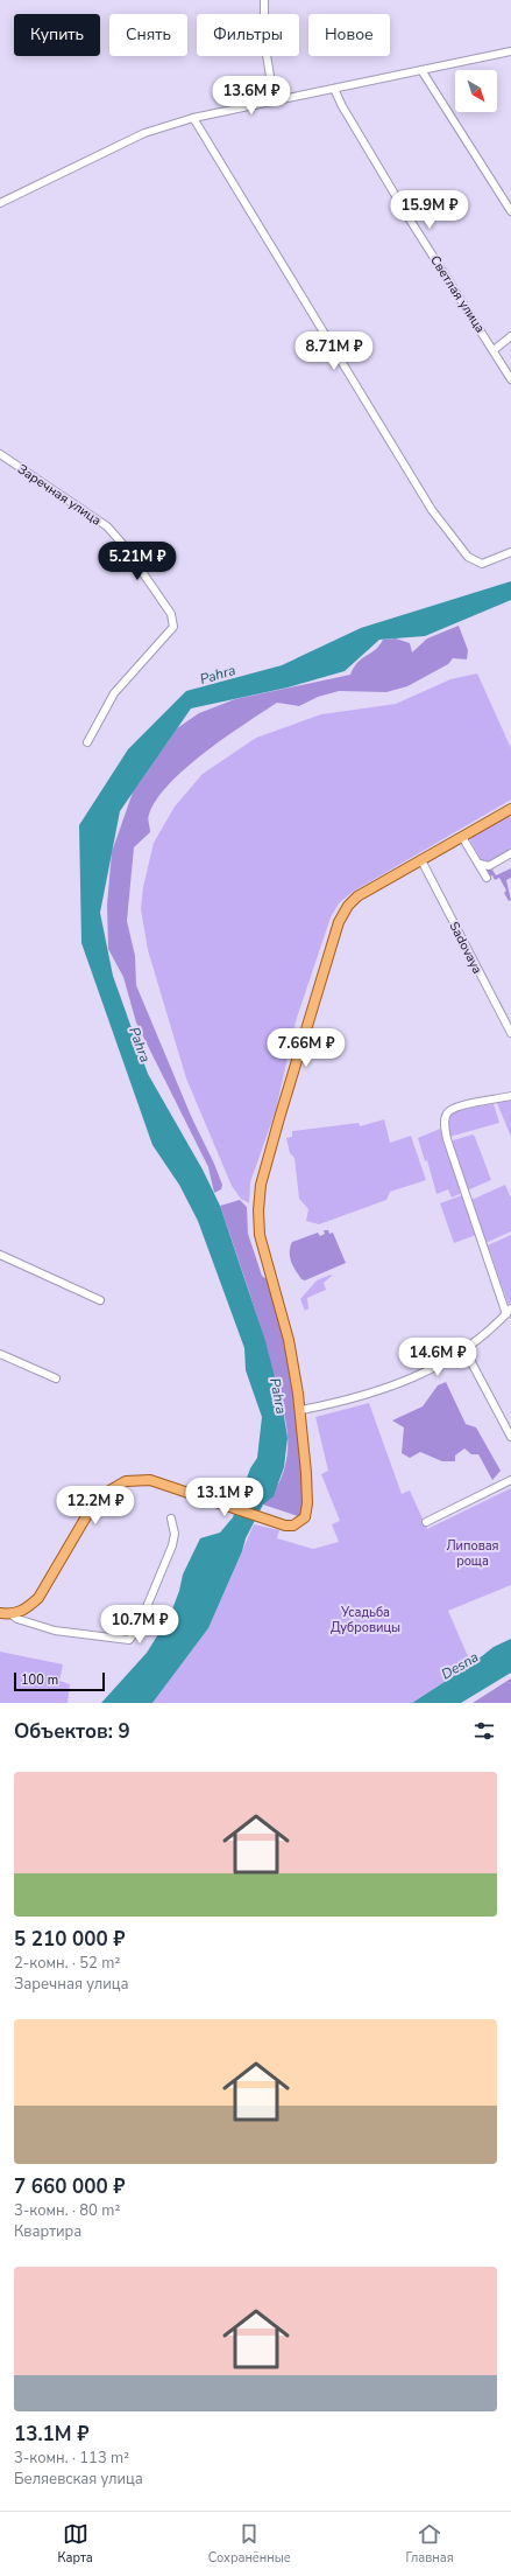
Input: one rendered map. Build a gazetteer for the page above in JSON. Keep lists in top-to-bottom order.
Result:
{
  "streets": {
    "street": ["Светлая улица", "Заречная улица", "Sadovaya"]
  },
  "water": ["Pahra", "Desna"],
  "parks": ["Липовая роща", "Усадьба Дубровицы"],
  "scale_bar": "100 m",
  "north": "bottom right",
  "page": {
    "chip": [
      "Купить",
      "Снять",
      "Фильтры",
      "Новое"
    ],
    "price": [
      "13.6M ₽",
      "15.9M ₽",
      "8.71M ₽",
      "5.21M ₽",
      "7.66M ₽",
      "14.6M ₽",
      "13.1M ₽",
      "12.2M ₽",
      "10.7M ₽"
    ],
    "scale": "100 m",
    "heading": "Объектов: 9",
    "list": [
      {
        "name": "5 210 000 ₽",
        "note": "2-комн. · 52 m² · Заречная улица"
      },
      {
        "name": "7 660 000 ₽",
        "note": "3-комн. · 80 m² · Квартира"
      },
      {
        "name": "13.1M ₽",
        "note": "3-комн. · 113 m² · Беляевская улица"
      }
    ],
    "tabs": ["Карта", "Сохранённые", "Главная"]
  }
}
